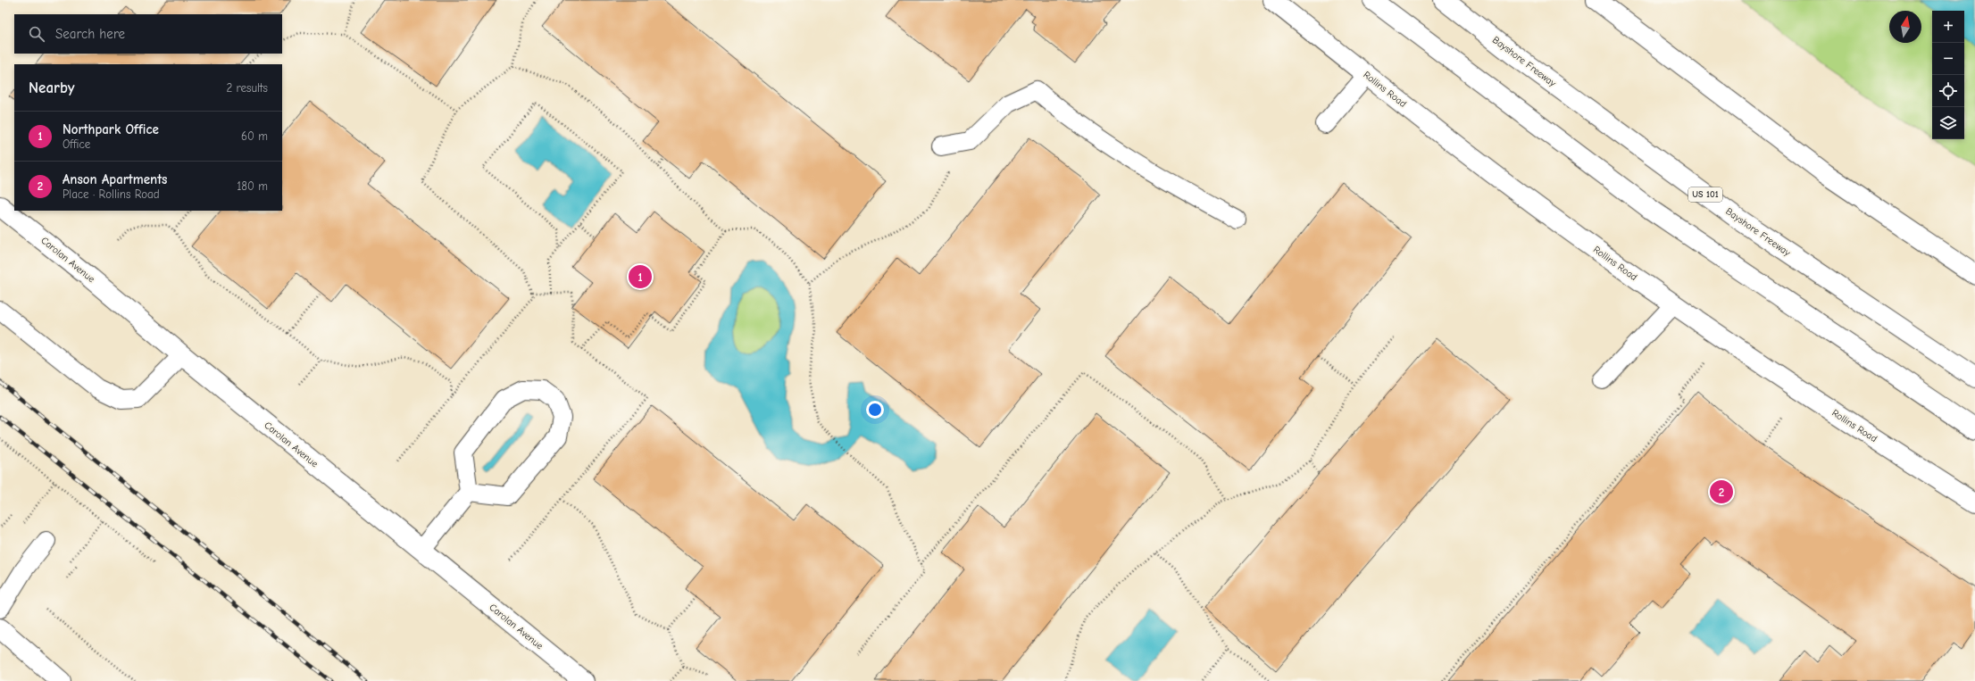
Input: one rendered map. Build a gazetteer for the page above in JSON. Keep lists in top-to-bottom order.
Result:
{
  "streets": {
    "main road": [
      "Bayshore Freeway",
      "Rollins Road",
      "US 101",
      "Carolan Avenue"
    ]
  },
  "north": "top",
  "page": {
    "map_buttons": ["+", "−"],
    "search": "Search here",
    "heading": ["Nearby", "2 results"],
    "list": [
      {
        "mark": "1",
        "name": "Northpark Office",
        "note": "Office",
        "value": "60 m"
      },
      {
        "mark": "2",
        "name": "Anson Apartments",
        "note": "Place · Rollins Road",
        "value": "180 m"
      }
    ],
    "pins": ["1", "2"]
  }
}
